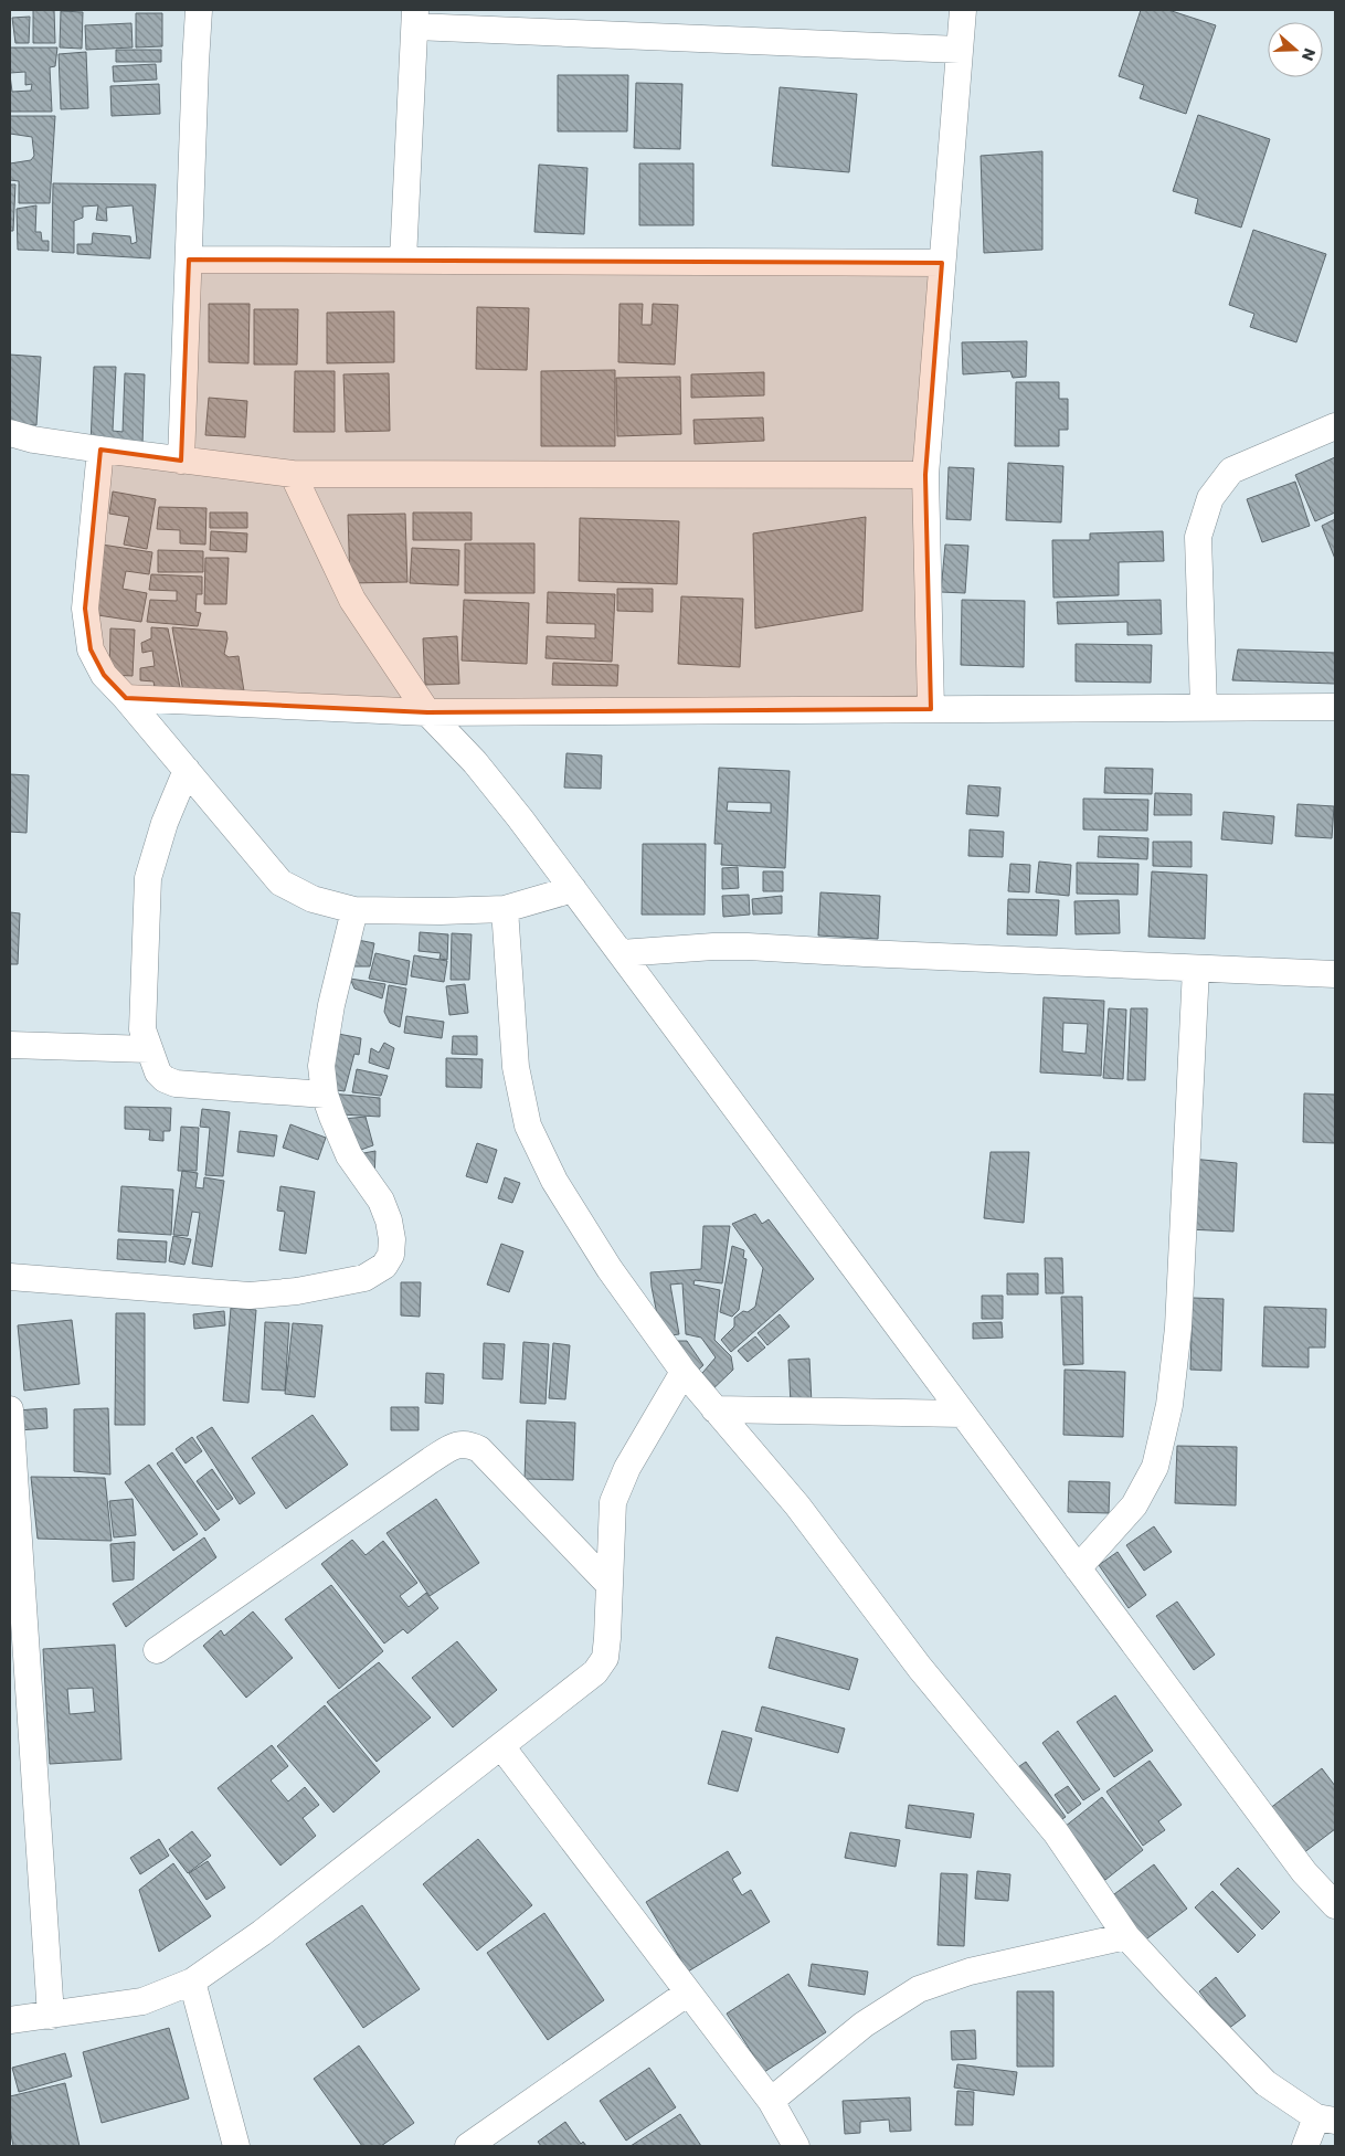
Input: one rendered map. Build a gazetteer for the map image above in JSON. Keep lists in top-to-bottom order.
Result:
{
  "north": "right"
}
